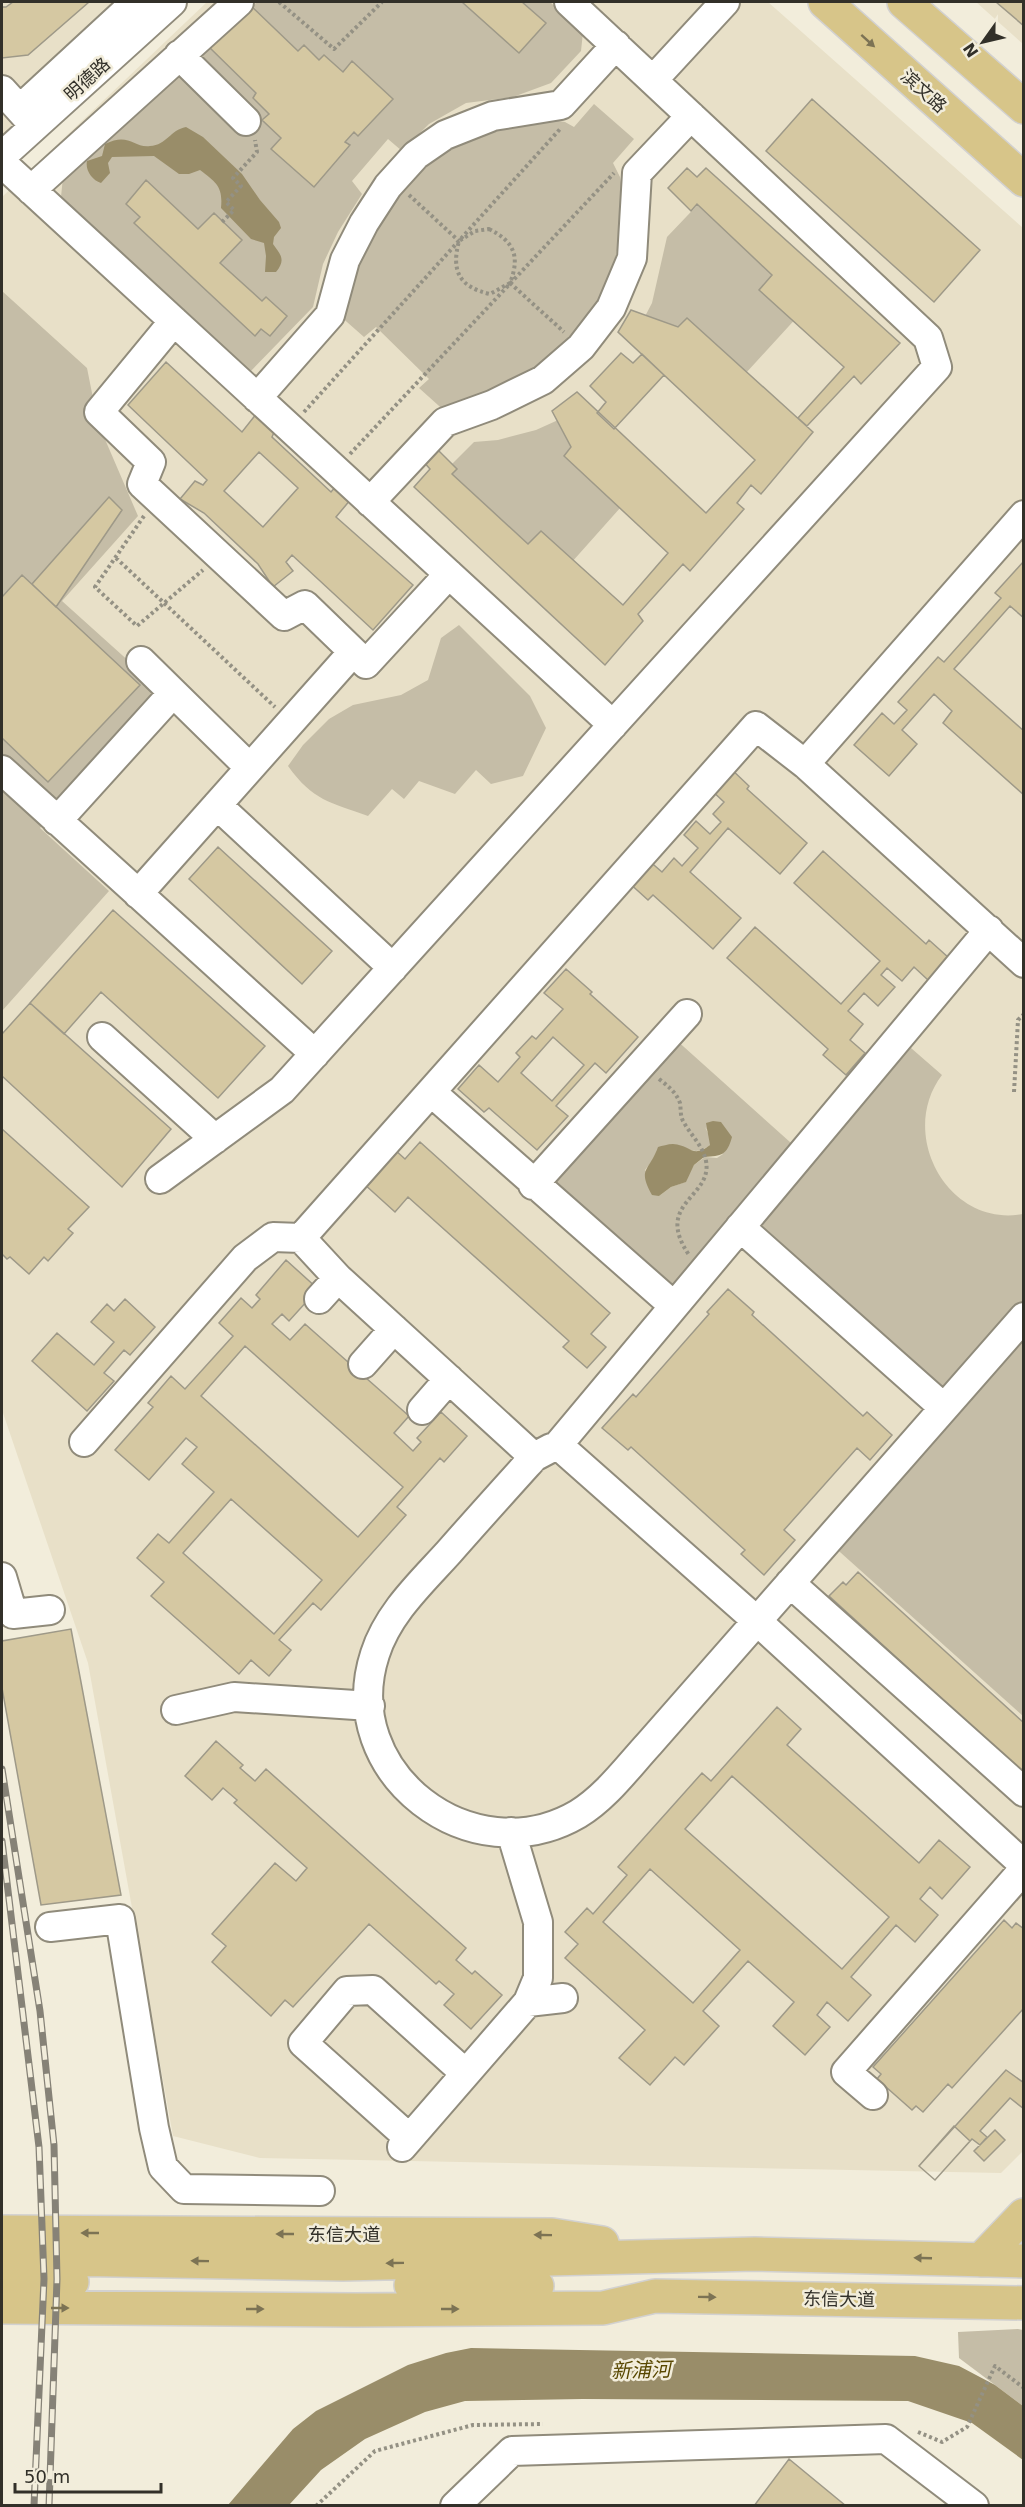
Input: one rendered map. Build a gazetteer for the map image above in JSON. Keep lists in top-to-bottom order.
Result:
{
  "streets": {
    "main road": ["滨文路", "东信大道"],
    "street": ["明德路"]
  },
  "water": ["新浦河"],
  "scale_bar": "50 m",
  "north": "bottom left"
}
